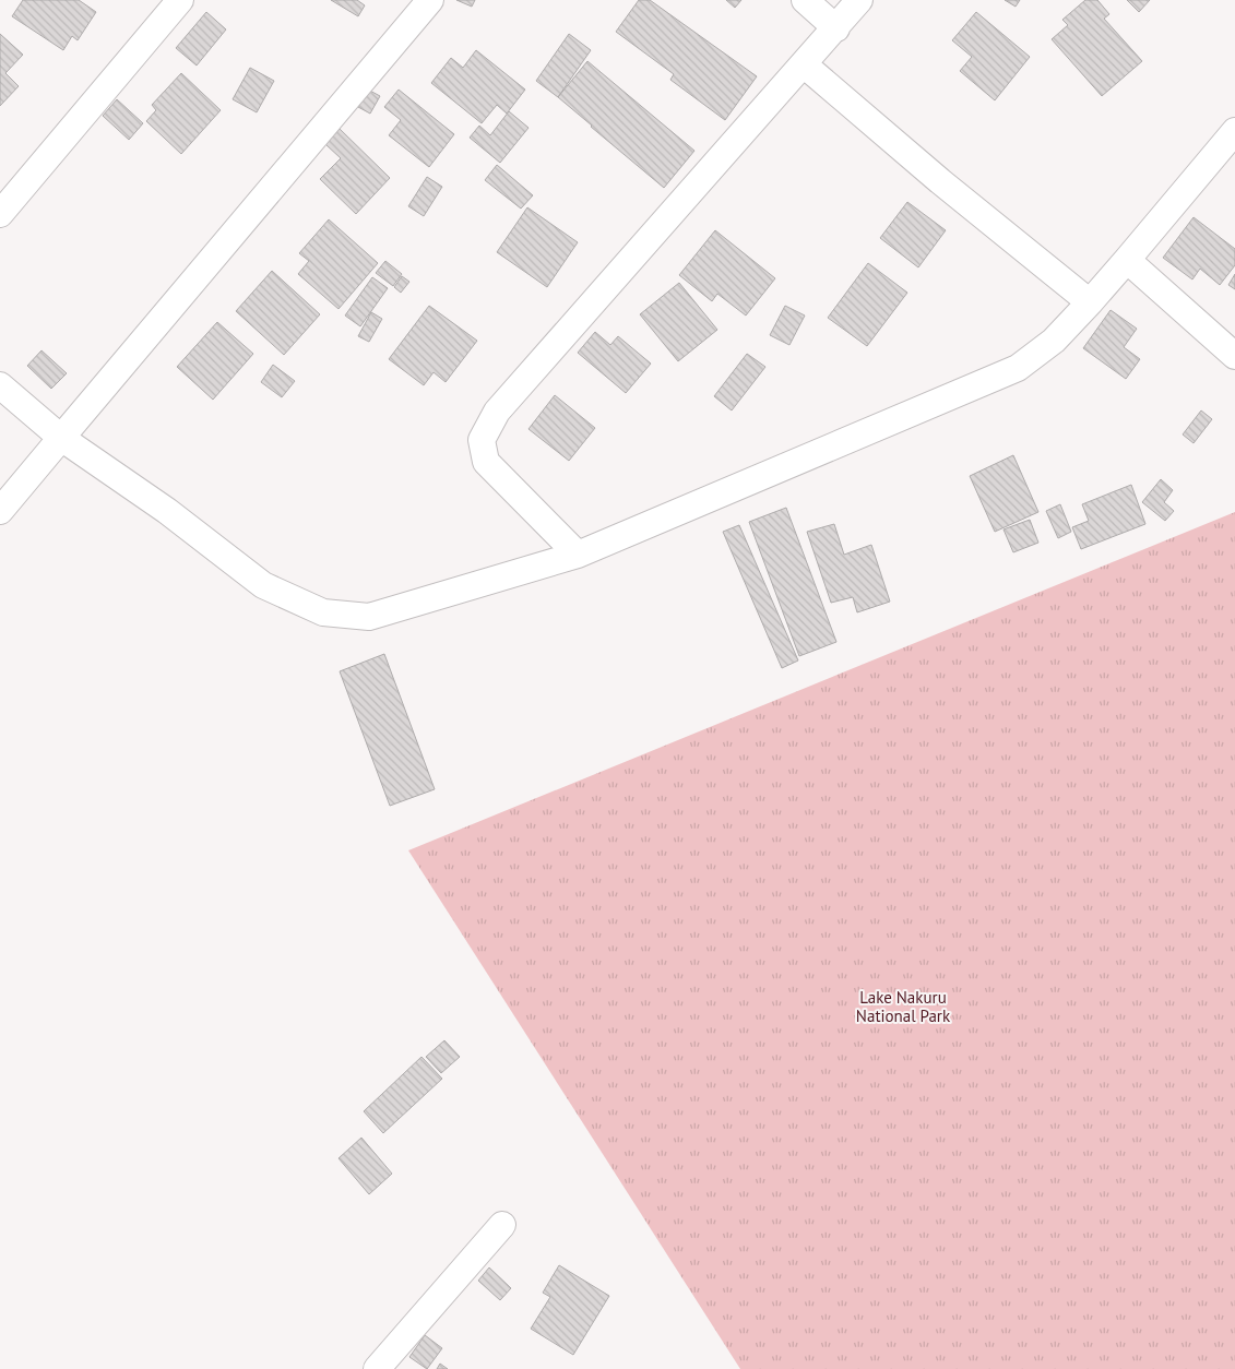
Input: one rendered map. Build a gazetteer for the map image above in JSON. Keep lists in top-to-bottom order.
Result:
{
  "parks": ["Lake Nakuru National Park"]
}
